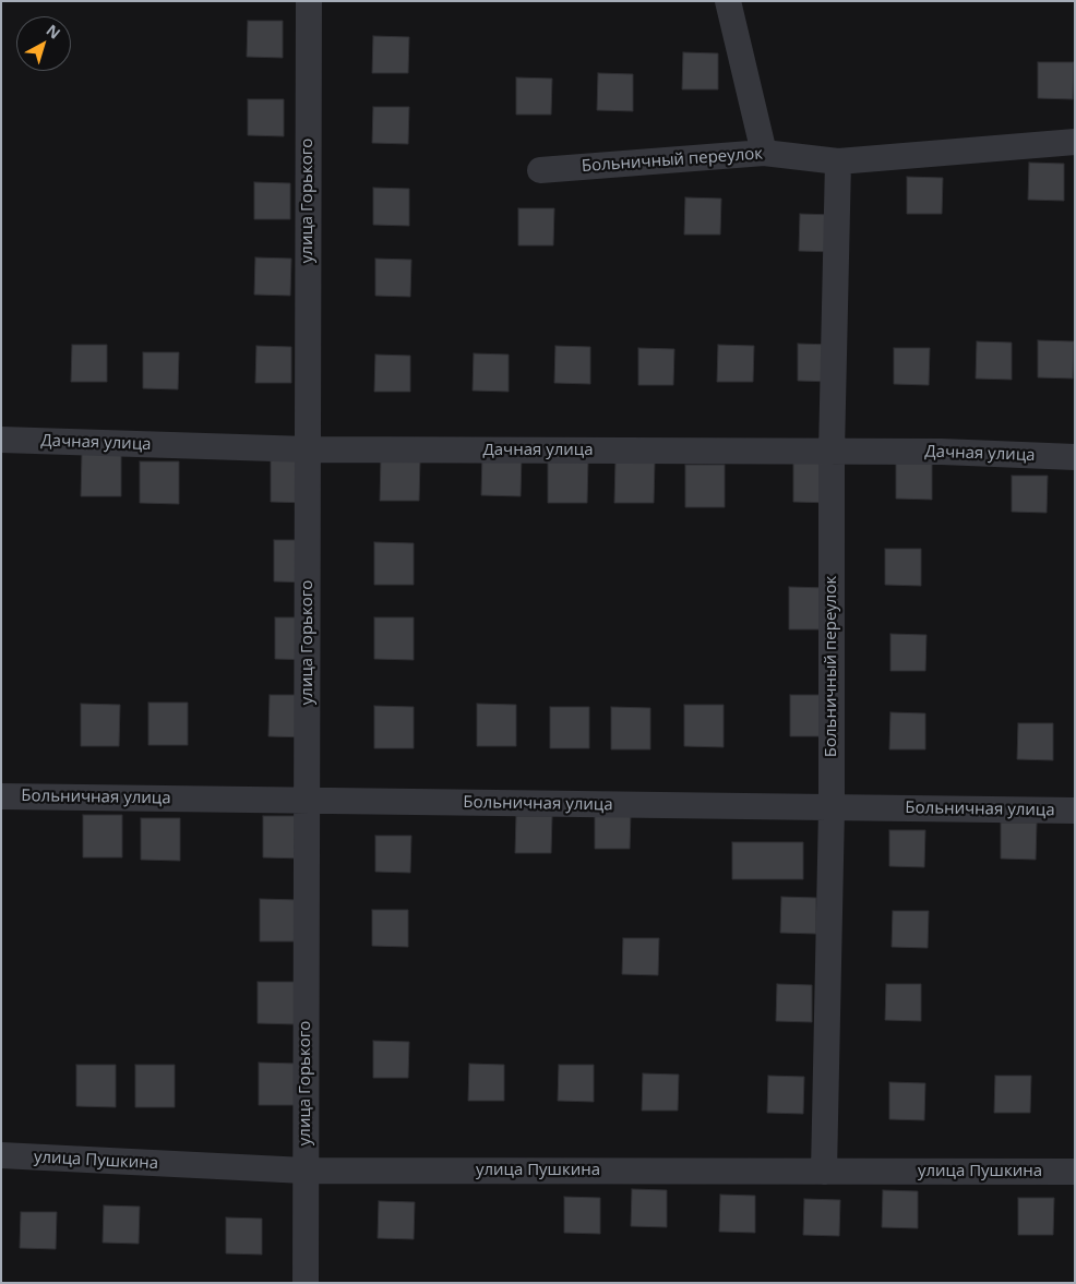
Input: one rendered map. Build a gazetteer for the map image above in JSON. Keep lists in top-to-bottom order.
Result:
{
  "streets": {
    "street": [
      "Больничный переулок",
      "улица Горького",
      "Дачная улица",
      "Больничная улица",
      "улица Пушкина"
    ]
  },
  "crossings": [
    ["Больничный переулок", "Дачная улица"],
    ["Больничный переулок", "Больничная улица"],
    ["Больничный переулок", "улица Пушкина"],
    ["улица Горького", "Дачная улица"],
    ["улица Горького", "Больничная улица"],
    ["улица Горького", "улица Пушкина"]
  ],
  "north": "top right"
}
